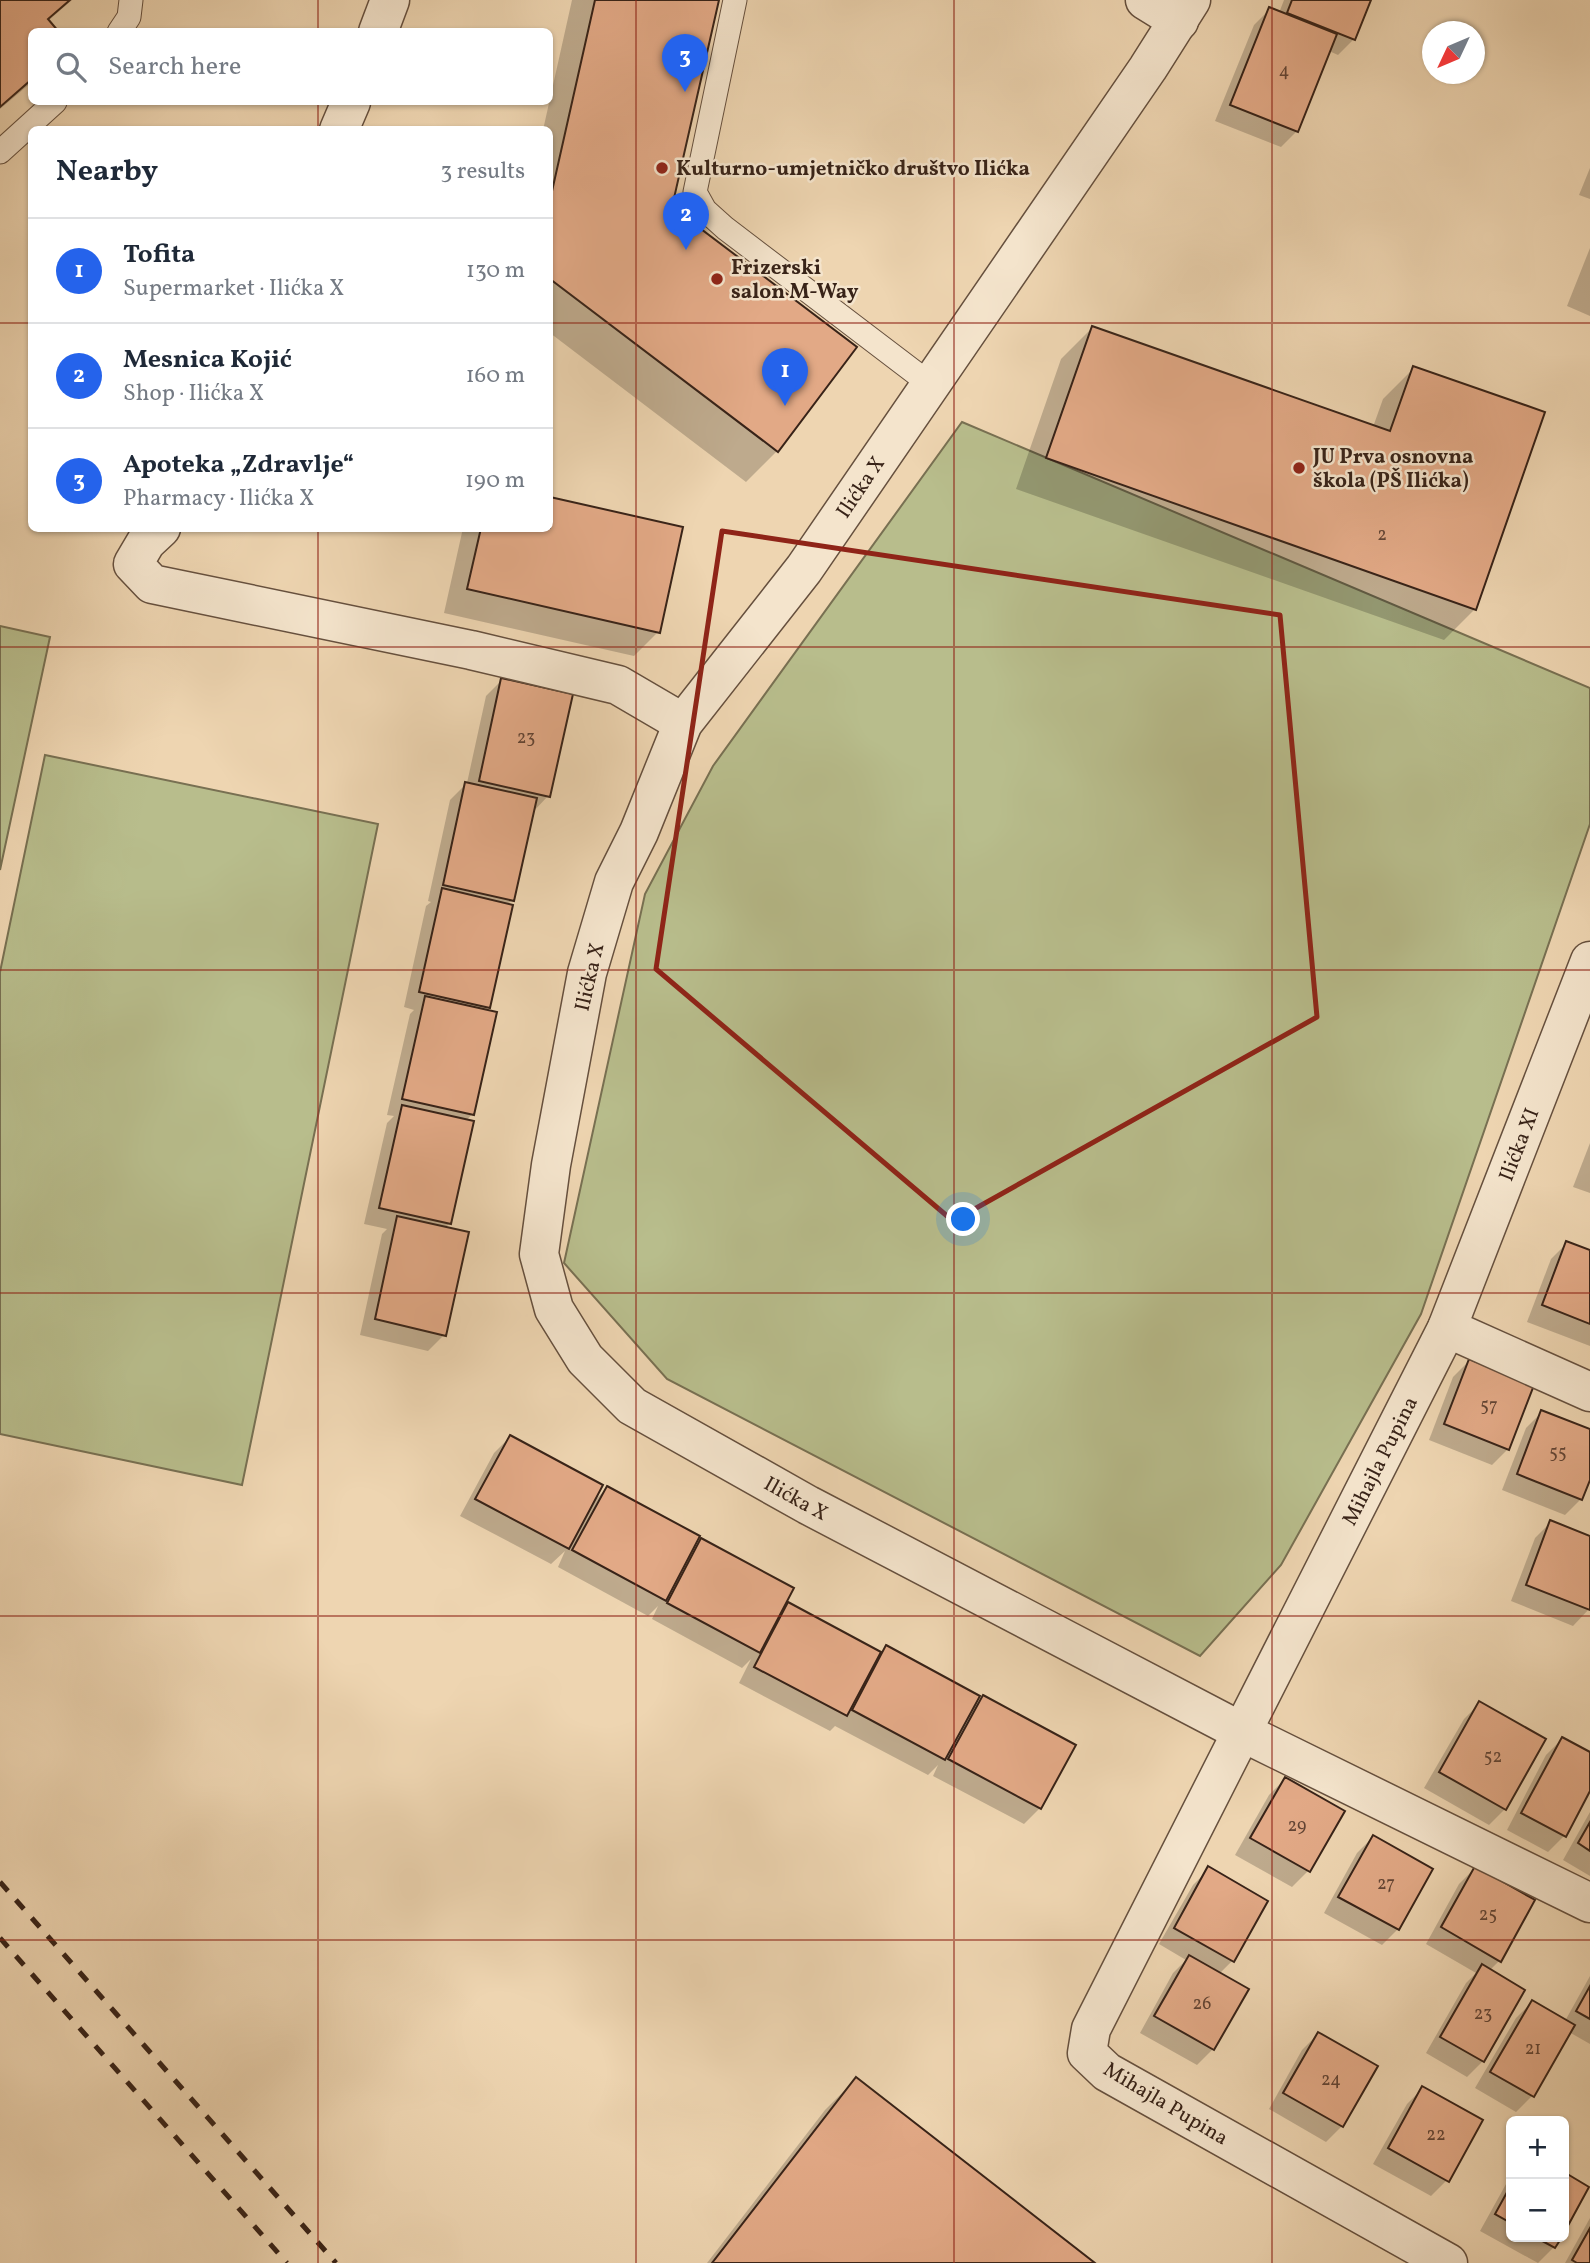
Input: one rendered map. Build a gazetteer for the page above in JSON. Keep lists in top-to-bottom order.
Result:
{
  "streets": {
    "street": ["Ilićka X", "Ilićka XI", "Mihajla Pupina"]
  },
  "crossings": [
    ["Ilićka X", "Mihajla Pupina"],
    ["Ilićka XI", "Mihajla Pupina"]
  ],
  "places": ["Kulturno-umjetničko društvo Ilićka", "Frizerski salon M-Way", "JU Prva osnovna škola (PŠ Ilićka)"],
  "house_numbers": [
    "4",
    "2",
    "23",
    "57",
    "55",
    "52",
    "29",
    "27",
    "25",
    "26",
    "23",
    "21",
    "24",
    "22"
  ],
  "north": "bottom left",
  "page": {
    "search": "Search here",
    "pins": ["3", "2", "1"],
    "heading": ["Nearby", "3 results"],
    "list": [
      {
        "mark": "1",
        "name": "Tofita",
        "note": "Supermarket · Ilićka X",
        "value": "130 m"
      },
      {
        "mark": "2",
        "name": "Mesnica Kojić",
        "note": "Shop · Ilićka X",
        "value": "160 m"
      },
      {
        "mark": "3",
        "name": "Apoteka „Zdravlje“",
        "note": "Pharmacy · Ilićka X",
        "value": "190 m"
      }
    ],
    "map_buttons": ["+", "−"]
  }
}
